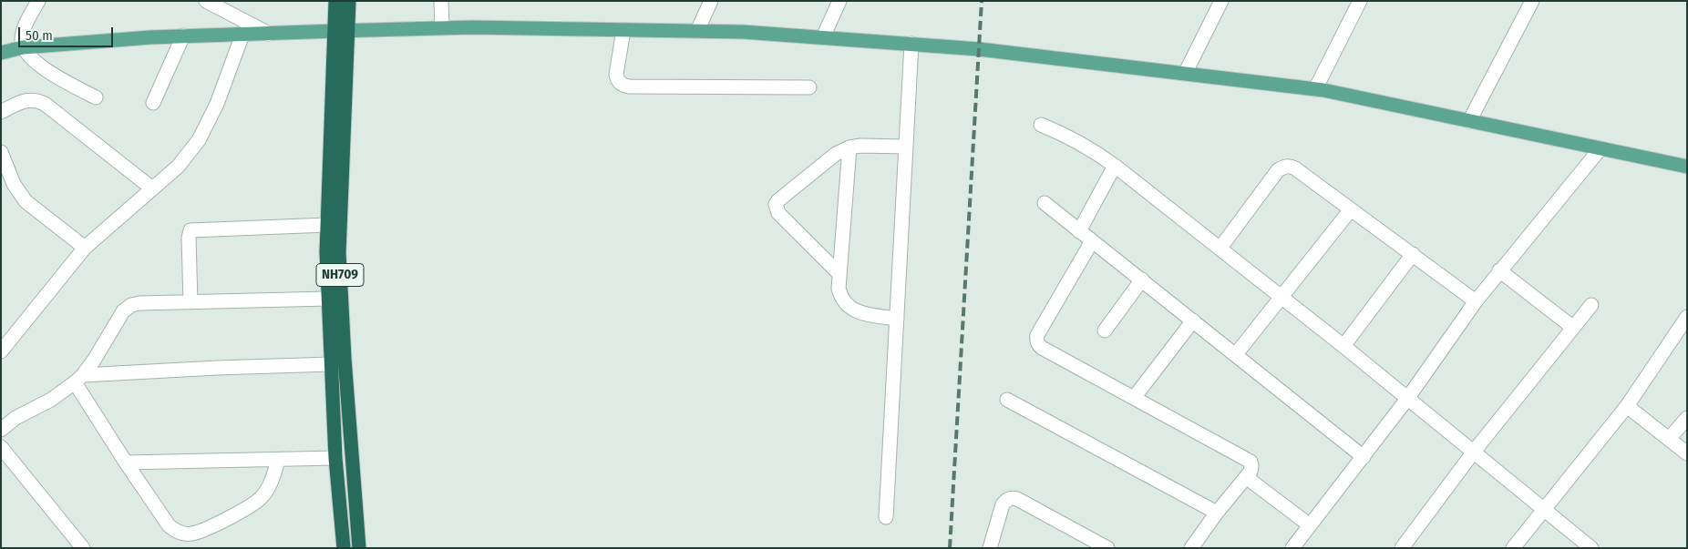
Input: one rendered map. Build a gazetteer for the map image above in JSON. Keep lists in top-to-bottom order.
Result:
{
  "streets": {
    "highway": ["NH709"]
  },
  "scale_bar": "50 m"
}
